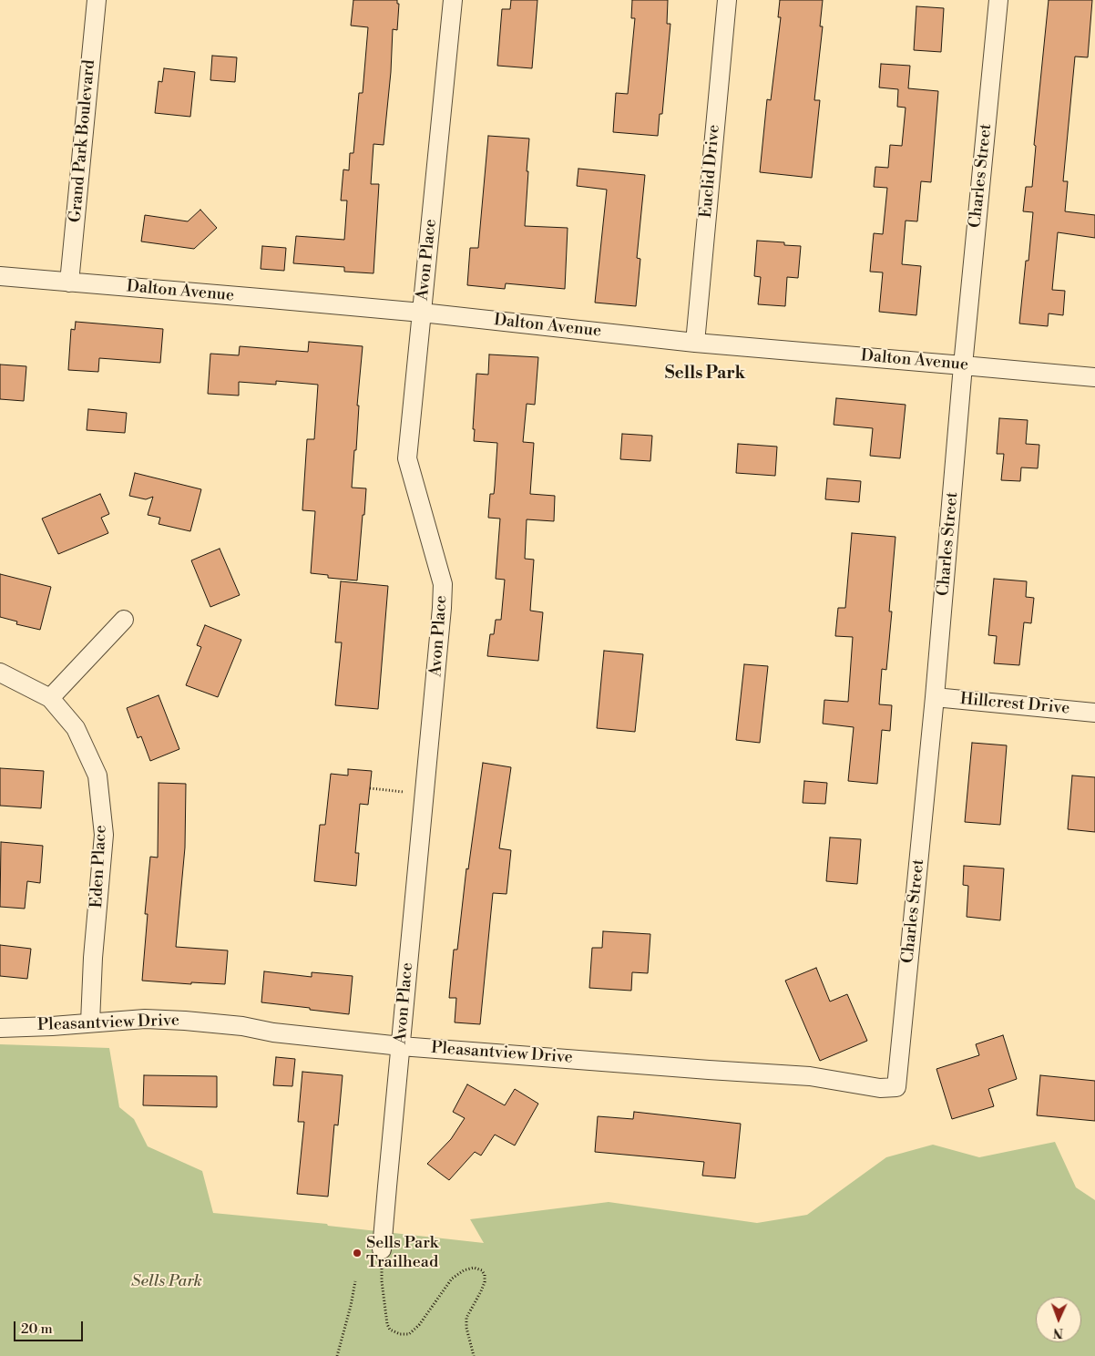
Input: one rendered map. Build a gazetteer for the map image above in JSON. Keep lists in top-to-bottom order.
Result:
{
  "streets": {
    "street": [
      "Grand Park Boulevard",
      "Euclid Drive",
      "Charles Street",
      "Avon Place",
      "Dalton Avenue",
      "Hillcrest Drive",
      "Eden Place",
      "Pleasantview Drive"
    ]
  },
  "crossings": [
    ["Grand Park Boulevard", "Dalton Avenue"],
    ["Euclid Drive", "Dalton Avenue"],
    ["Charles Street", "Dalton Avenue"],
    ["Charles Street", "Hillcrest Drive"],
    ["Charles Street", "Pleasantview Drive"],
    ["Avon Place", "Dalton Avenue"],
    ["Avon Place", "Pleasantview Drive"],
    ["Eden Place", "Pleasantview Drive"]
  ],
  "districts": ["Sells Park"],
  "parks": ["Sells Park"],
  "places": ["Sells Park Trailhead"],
  "scale_bar": "20 m",
  "north": "bottom"
}
